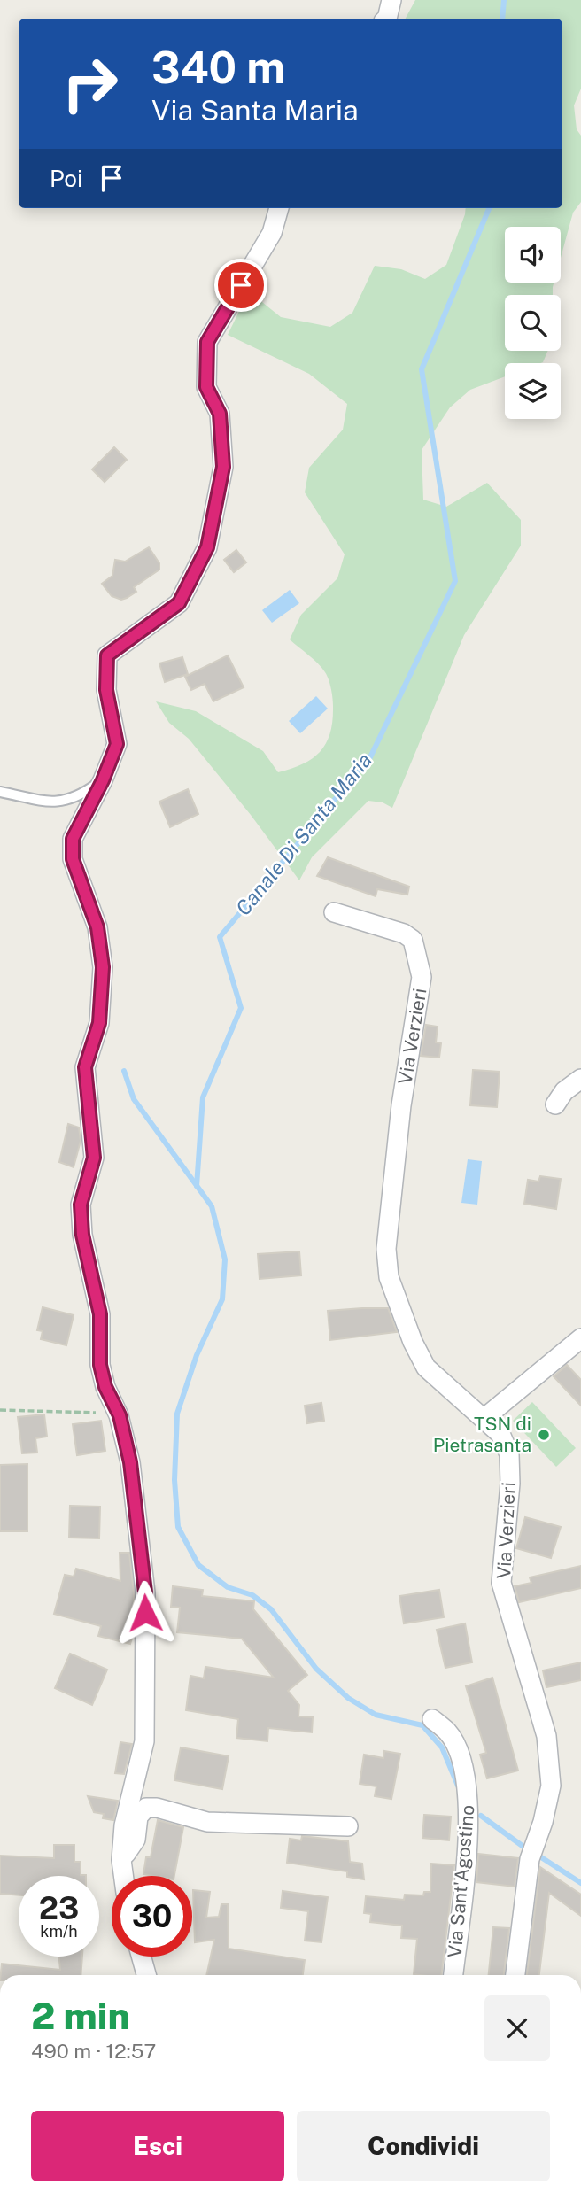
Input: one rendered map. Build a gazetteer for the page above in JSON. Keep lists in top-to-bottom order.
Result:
{
  "streets": {
    "street": ["Via Verzieri", "Via Sant'Agostino"]
  },
  "water": ["Canale Di Santa Maria"],
  "places": ["TSN di Pietrasanta"],
  "page": {
    "turn": ["340 m", "Via Santa Maria"],
    "then": "Poi",
    "speed": "23 km/h",
    "limit": "30",
    "heading": ["2 min", "490 m · 12:57"],
    "buttons": ["Esci", "Condividi"]
  }
}
